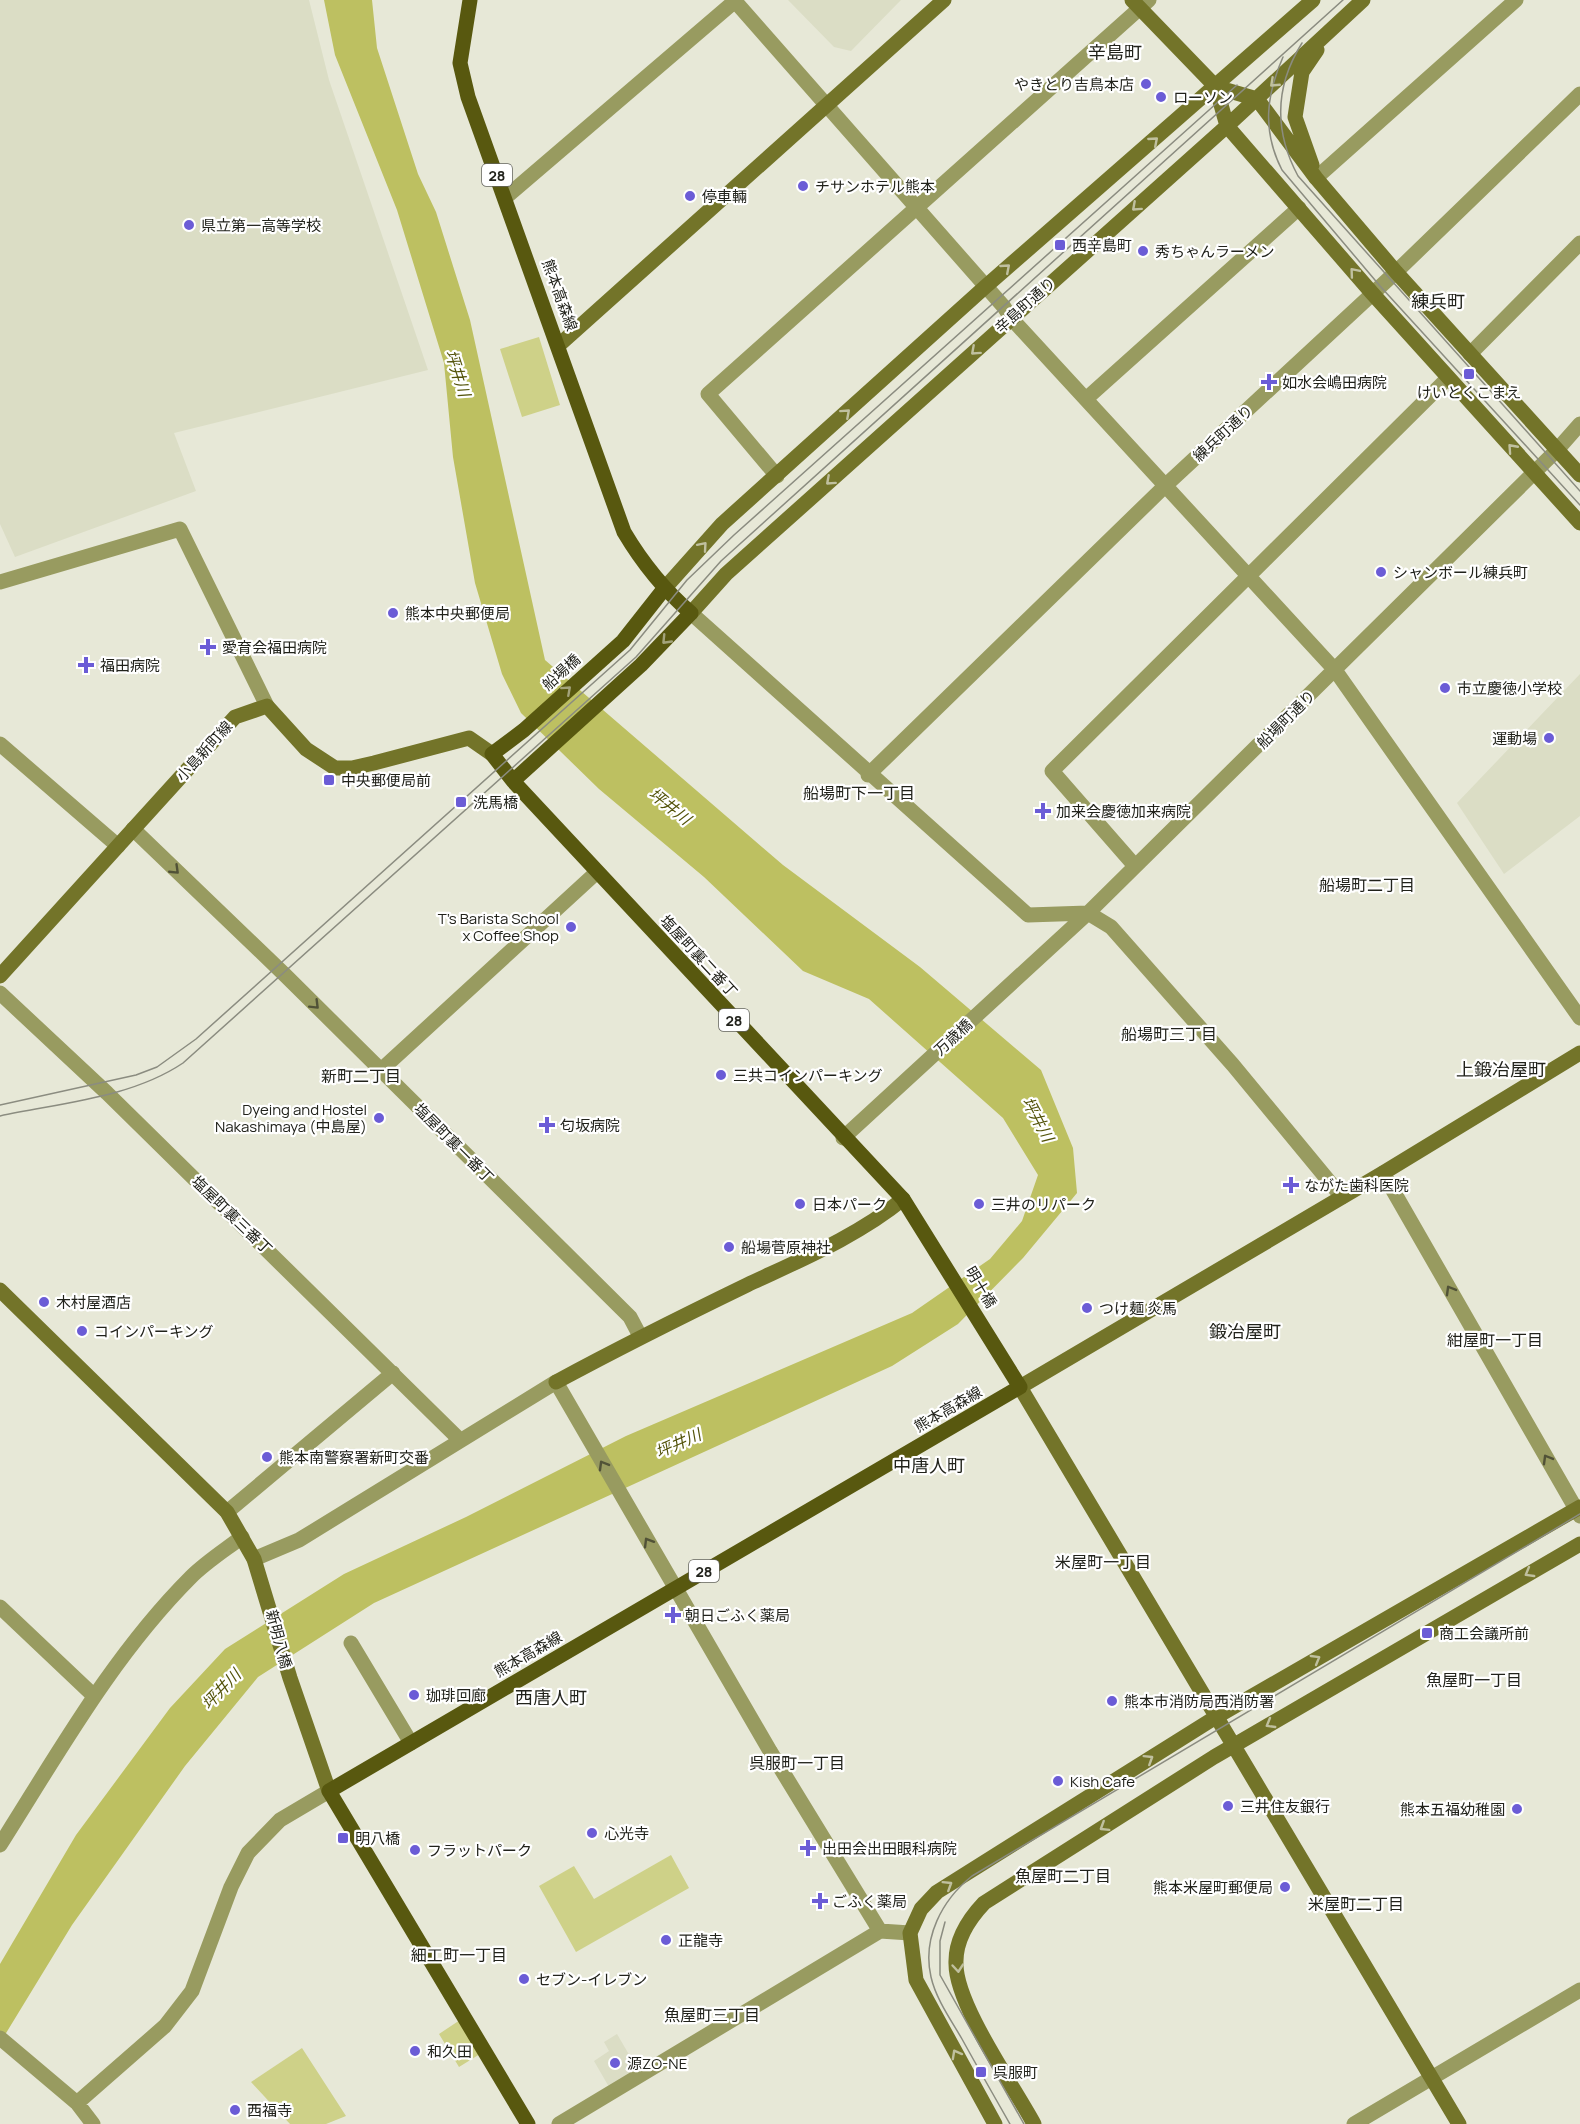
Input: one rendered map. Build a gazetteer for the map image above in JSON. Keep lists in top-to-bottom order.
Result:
{
  "streets": {
    "main road": [
      "28",
      "熊本高森線",
      "船場橋",
      "塩屋町裏二番丁",
      "明十橋"
    ],
    "street": [
      "辛島町通り",
      "練兵町通り",
      "船場町通り",
      "小島新町線",
      "万歳橋",
      "塩屋町裏一番丁",
      "塩屋町裏三番丁",
      "新明八橋"
    ]
  },
  "crossings": [
    ["熊本高森線", "辛島町通り"],
    ["熊本高森線", "船場橋"],
    ["熊本高森線", "明十橋"],
    ["熊本高森線", "新明八橋"],
    ["船場橋", "塩屋町裏二番丁"],
    ["船場町通り", "万歳橋"],
    ["小島新町線", "塩屋町裏一番丁"],
    ["塩屋町裏二番丁", "万歳橋"],
    ["塩屋町裏二番丁", "明十橋"]
  ],
  "one_way": ["塩屋町裏一番丁"],
  "districts": [
    "辛島町",
    "練兵町",
    "船場町下一丁目",
    "船場町二丁目",
    "船場町三丁目",
    "上鍛冶屋町",
    "新町二丁目",
    "鍛冶屋町",
    "紺屋町一丁目",
    "中唐人町",
    "米屋町一丁目",
    "魚屋町一丁目",
    "西唐人町",
    "呉服町一丁目",
    "魚屋町二丁目",
    "米屋町二丁目",
    "細工町一丁目",
    "魚屋町三丁目"
  ],
  "water": ["坪井川"],
  "places": {
    "other": [
      "やきとり吉鳥本店",
      "ローソン",
      "チサンホテル熊本",
      "停車輛",
      "県立第一高等学校",
      "秀ちゃんラーメン",
      "シャンボール練兵町",
      "熊本中央郵便局",
      "市立慶徳小学校",
      "運動場",
      "T's Barista School x Coffee Shop",
      "三共コインパーキング",
      "Dyeing and Hostel Nakashimaya (中島屋)",
      "日本パーク",
      "三井のリパーク",
      "船場菅原神社",
      "木村屋酒店",
      "つけ麺 炎馬",
      "コインパーキング",
      "熊本南警察署新町交番",
      "珈琲回廊",
      "熊本市消防局西消防署",
      "Kish Cafe",
      "三井住友銀行",
      "熊本五福幼稚園",
      "心光寺",
      "フラットパーク",
      "熊本米屋町郵便局",
      "正龍寺",
      "セブン-イレブン",
      "和久田",
      "源ZO-NE",
      "西福寺"
    ],
    "transit": [
      "西辛島町",
      "けいとくこまえ",
      "中央郵便局前",
      "洗馬橋",
      "商工会議所前",
      "明八橋",
      "呉服町"
    ],
    "health": [
      "如水会嶋田病院",
      "愛育会福田病院",
      "福田病院",
      "加来会慶徳加来病院",
      "匂坂病院",
      "ながた歯科医院",
      "朝日ごふく薬局",
      "出田会出田眼科病院",
      "ごふく薬局"
    ]
  }
}
